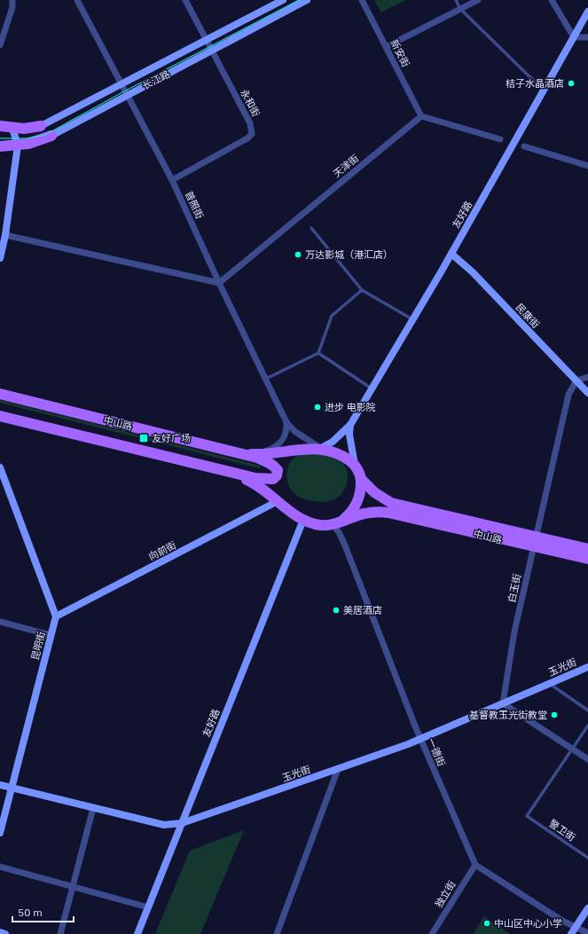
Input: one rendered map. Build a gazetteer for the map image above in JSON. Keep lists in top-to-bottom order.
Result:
{
  "streets": {
    "main road": ["长江路", "中山路"],
    "street": [
      "新安街",
      "永和街",
      "天津街",
      "普照街",
      "友好路",
      "民康街",
      "向前街",
      "白玉街",
      "昆明街",
      "玉光街",
      "一德街",
      "独立街"
    ],
    "lane": ["警卫街"]
  },
  "crossings": [
    ["新安街", "天津街"],
    ["长江路", "永和街"],
    ["长江路", "普照街"],
    ["永和街", "普照街"],
    ["天津街", "普照街"],
    ["友好路", "民康街"],
    ["友好路", "玉光街"],
    ["民康街", "白玉街"],
    ["中山路", "白玉街"],
    ["向前街", "昆明街"],
    ["白玉街", "玉光街"],
    ["昆明街", "玉光街"],
    ["玉光街", "一德街"],
    ["一德街", "独立街"]
  ],
  "places": {
    "other": [
      "桔子水晶酒店",
      "万达影城（港汇店）",
      "进步 电影院",
      "美居酒店",
      "基督教玉光街教堂",
      "中山区中心小学"
    ],
    "transit": ["友好广场"]
  },
  "scale_bar": "50 m"
}
